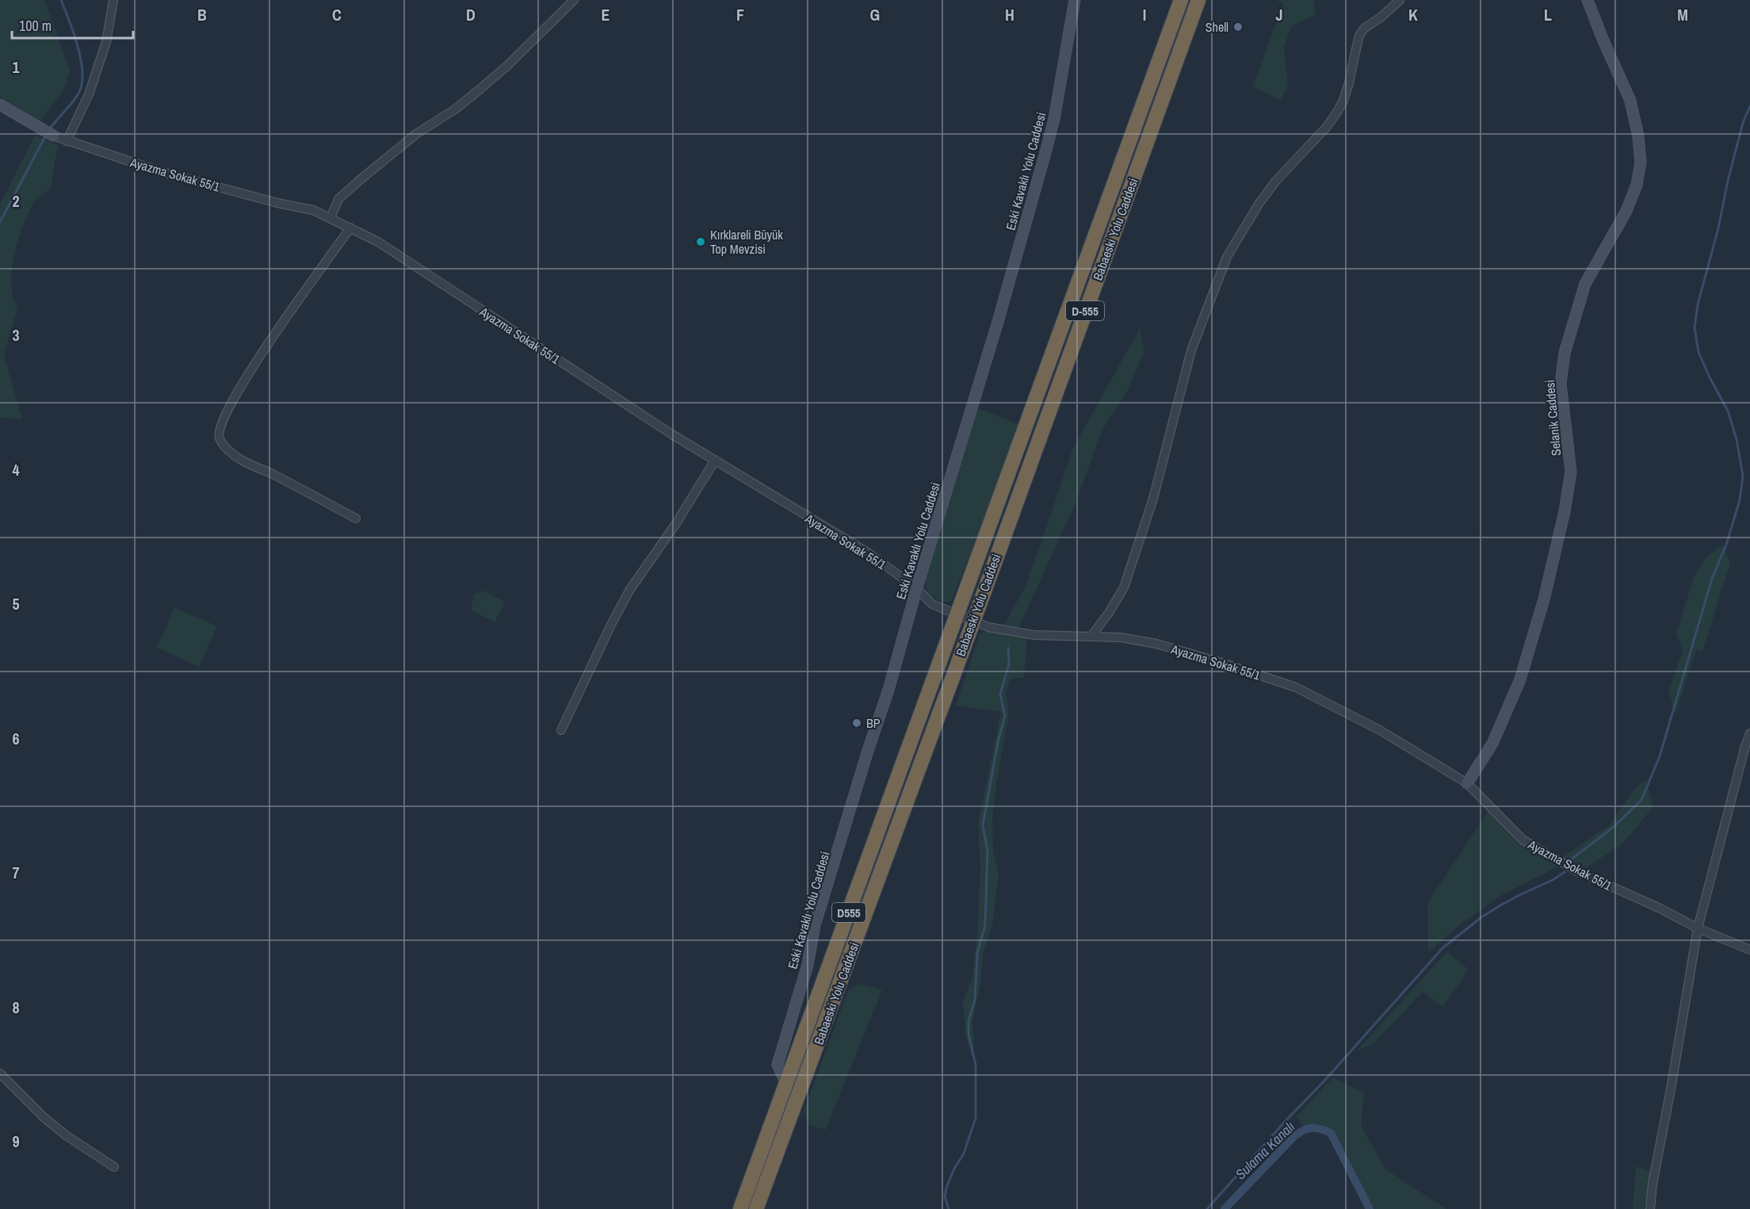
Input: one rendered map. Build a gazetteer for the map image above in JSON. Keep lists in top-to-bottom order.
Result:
{
  "streets": {
    "highway": ["Babaeski Yolu Caddesi", "D-555", "D555"],
    "street": ["Eski Kavaklı Yolu Caddesi", "Ayazma Sokak 55/1", "Selanik Caddesi"]
  },
  "crossings": [
    ["Eski Kavaklı Yolu Caddesi", "Ayazma Sokak 55/1"],
    ["Eski Kavaklı Yolu Caddesi", "Babaeski Yolu Caddesi"],
    ["Ayazma Sokak 55/1", "Babaeski Yolu Caddesi"],
    ["Ayazma Sokak 55/1", "Selanik Caddesi"]
  ],
  "water": ["Sulama Kanalı"],
  "places": ["Shell", "Kırklareli Büyük Top Mevzisi", "BP"],
  "scale_bar": "100 m",
  "grid": {
    "columns": [
      "B",
      "C",
      "D",
      "E",
      "F",
      "G",
      "H",
      "I",
      "J",
      "K",
      "L",
      "M"
    ],
    "rows": [
      "1",
      "2",
      "3",
      "4",
      "5",
      "6",
      "7",
      "8",
      "9"
    ]
  }
}
